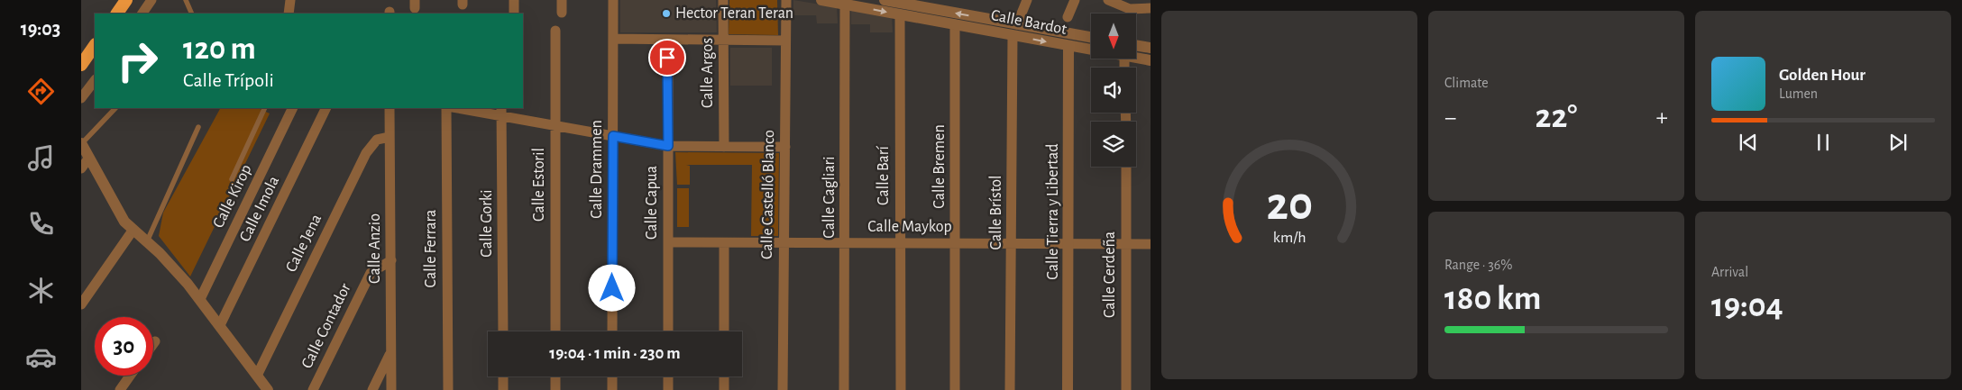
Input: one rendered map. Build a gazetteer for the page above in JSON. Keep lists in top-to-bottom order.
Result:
{
  "streets": {
    "street": [
      "Calle Bardot",
      "Calle Argos",
      "Calle Bremen",
      "Calle Drammen",
      "Calle Barí",
      "Calle Estoril",
      "Calle Castelló Blanco",
      "Calle Kirop",
      "Calle Cagliari",
      "Calle Capua",
      "Calle Imola",
      "Calle Tierra y Libertad",
      "Calle Brístol",
      "Calle Gorki",
      "Calle Maykop",
      "Calle Jena",
      "Calle Anzio",
      "Calle Ferrara",
      "Calle Cerdeña",
      "Calle Contador"
    ]
  },
  "crossings": [
    ["Calle Bardot", "Calle Bremen"],
    ["Calle Bardot", "Calle Barí"],
    ["Calle Bardot", "Calle Cagliari"],
    ["Calle Bardot", "Calle Tierra y Libertad"],
    ["Calle Bardot", "Calle Brístol"],
    ["Calle Bremen", "Calle Maykop"],
    ["Calle Barí", "Calle Maykop"],
    ["Calle Castelló Blanco", "Calle Maykop"],
    ["Calle Cagliari", "Calle Maykop"],
    ["Calle Capua", "Calle Maykop"],
    ["Calle Tierra y Libertad", "Calle Maykop"],
    ["Calle Brístol", "Calle Maykop"],
    ["Calle Maykop", "Calle Cerdeña"],
    ["Calle Jena", "Calle Anzio"],
    ["Calle Anzio", "Calle Contador"]
  ],
  "places": ["Hector Teran Teran"],
  "north": "bottom",
  "page": {
    "tabs": "19:03",
    "tile": [
      "Climate",
      ["Range · 36%", "180 km"],
      ["Arrival", "19:04"]
    ],
    "turn": ["120 m", "Calle Trípoli"],
    "song": ["Golden Hour", "Lumen"],
    "heat": ["−", "22°", "+"],
    "limit": "30",
    "trip": "19:04 · 1 min · 230 m",
    "gauge": ["20", "km/h"]
  }
}
